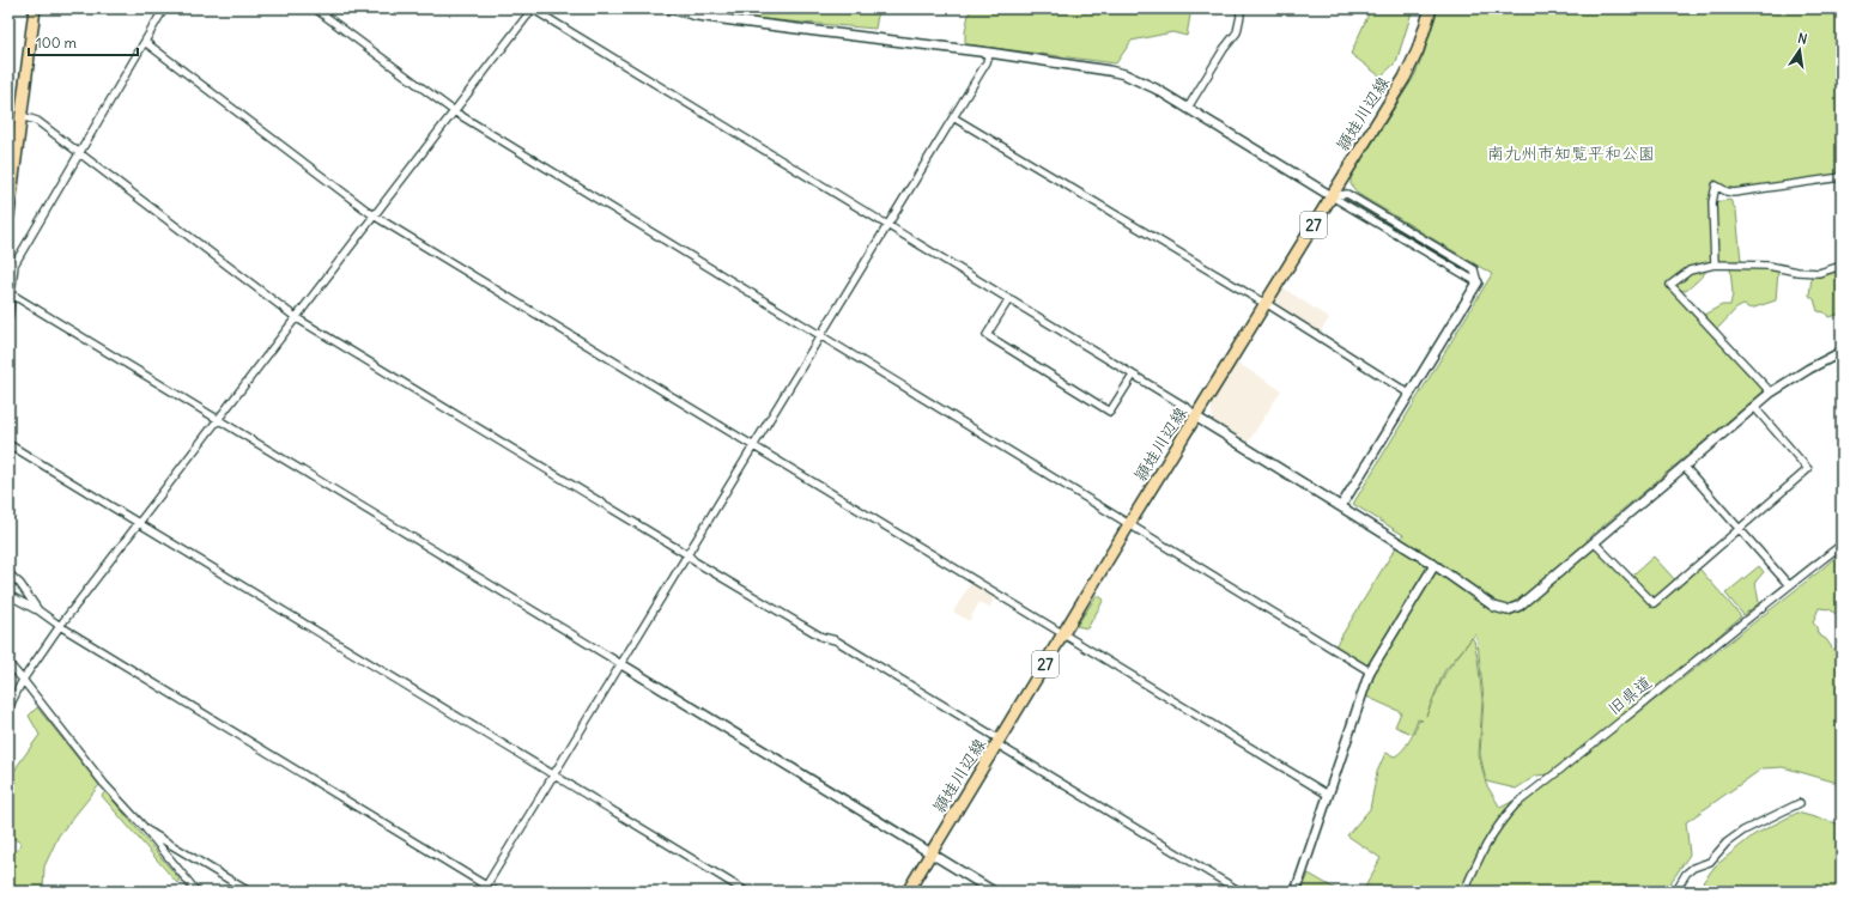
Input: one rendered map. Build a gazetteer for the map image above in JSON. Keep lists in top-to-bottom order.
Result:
{
  "streets": {
    "main road": ["頴娃川辺線", "27"],
    "street": ["旧県道"]
  },
  "parks": ["南九州市知覧平和公園"],
  "scale_bar": "100 m",
  "north": "top"
}
